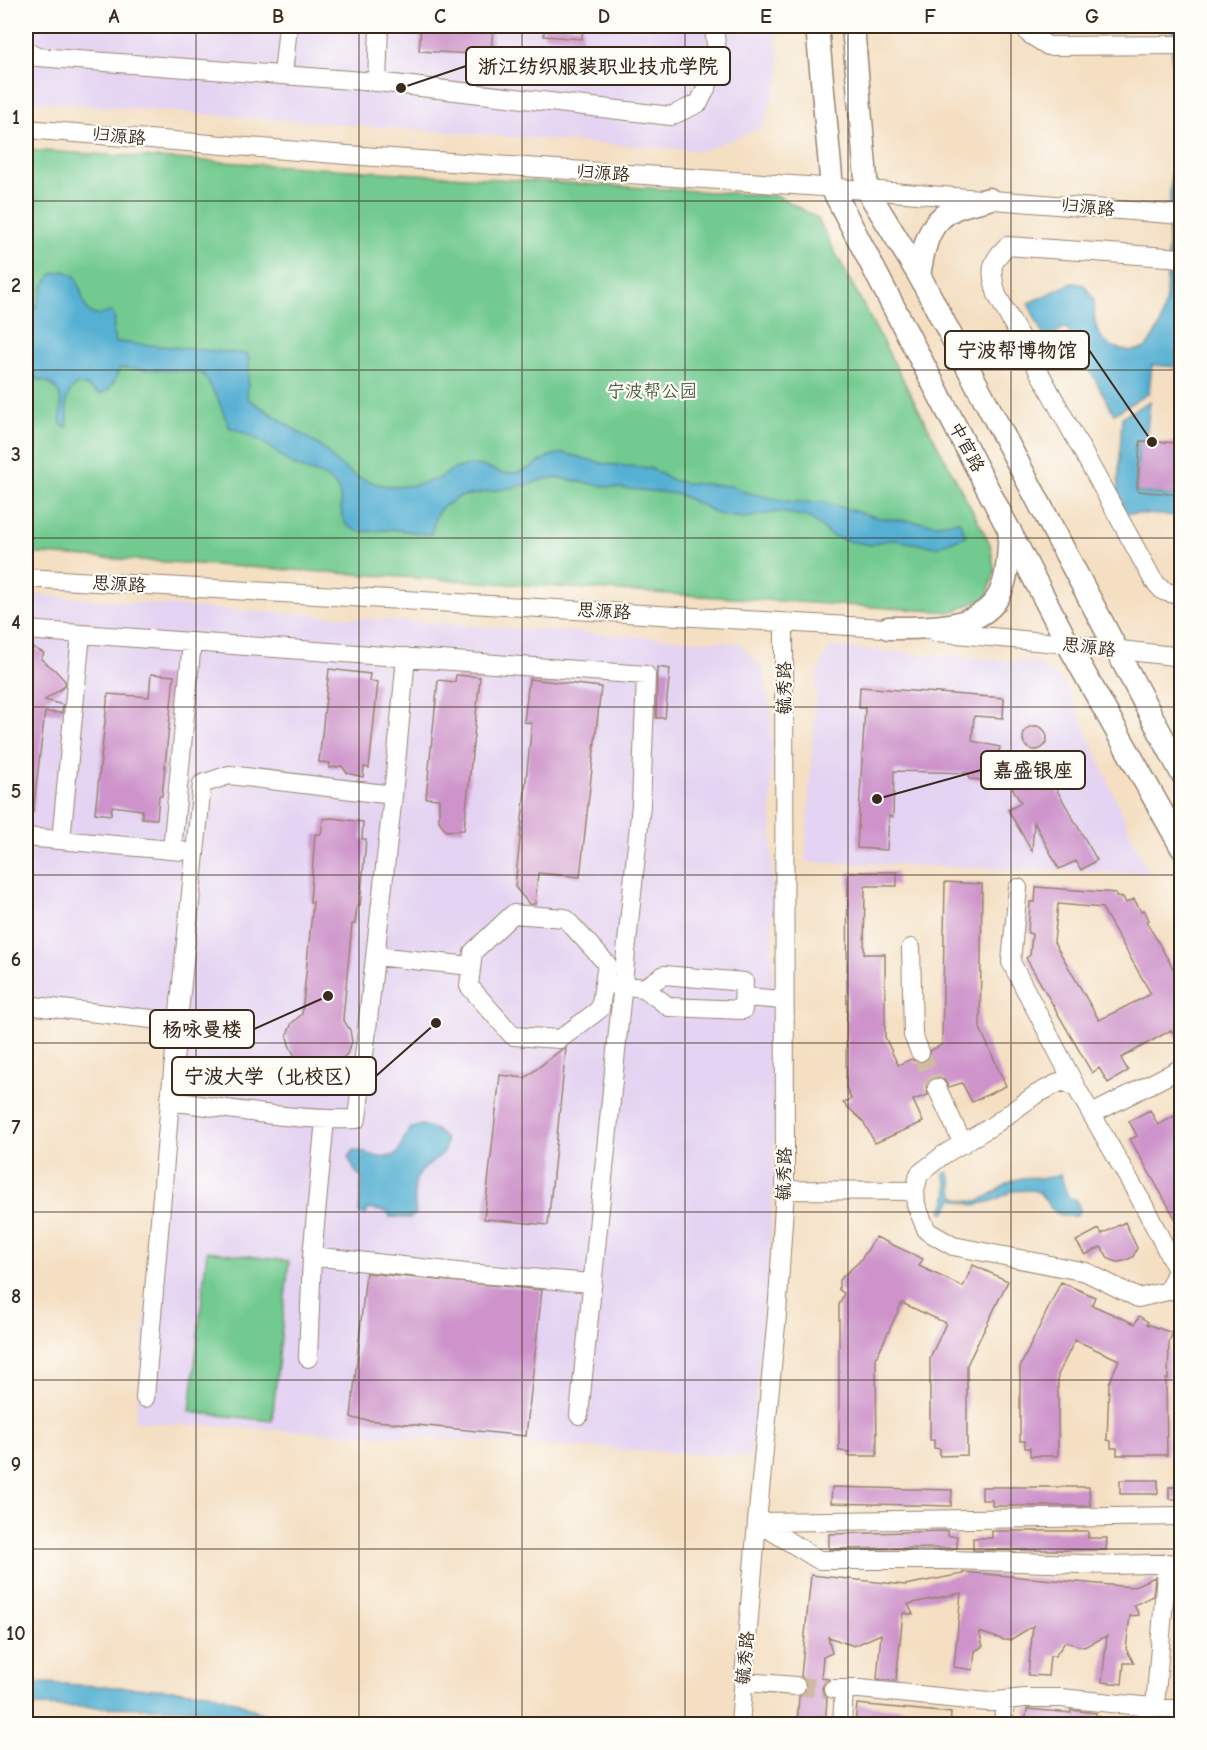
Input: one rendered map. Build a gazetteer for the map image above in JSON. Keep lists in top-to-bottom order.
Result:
{
  "streets": {
    "main road": ["中官路"],
    "street": ["归源路", "思源路", "毓秀路"]
  },
  "crossings": [
    ["归源路", "中官路"],
    ["中官路", "思源路"],
    ["思源路", "毓秀路"]
  ],
  "parks": ["宁波帮公园"],
  "places": [
    "浙江纺织服装职业技术学院",
    "宁波帮博物馆",
    "嘉盛银座",
    "杨咏曼楼",
    "宁波大学（北校区）"
  ],
  "grid": {
    "columns": [
      "A",
      "B",
      "C",
      "D",
      "E",
      "F",
      "G"
    ],
    "rows": [
      "1",
      "2",
      "3",
      "4",
      "5",
      "6",
      "7",
      "8",
      "9",
      "10"
    ]
  }
}
